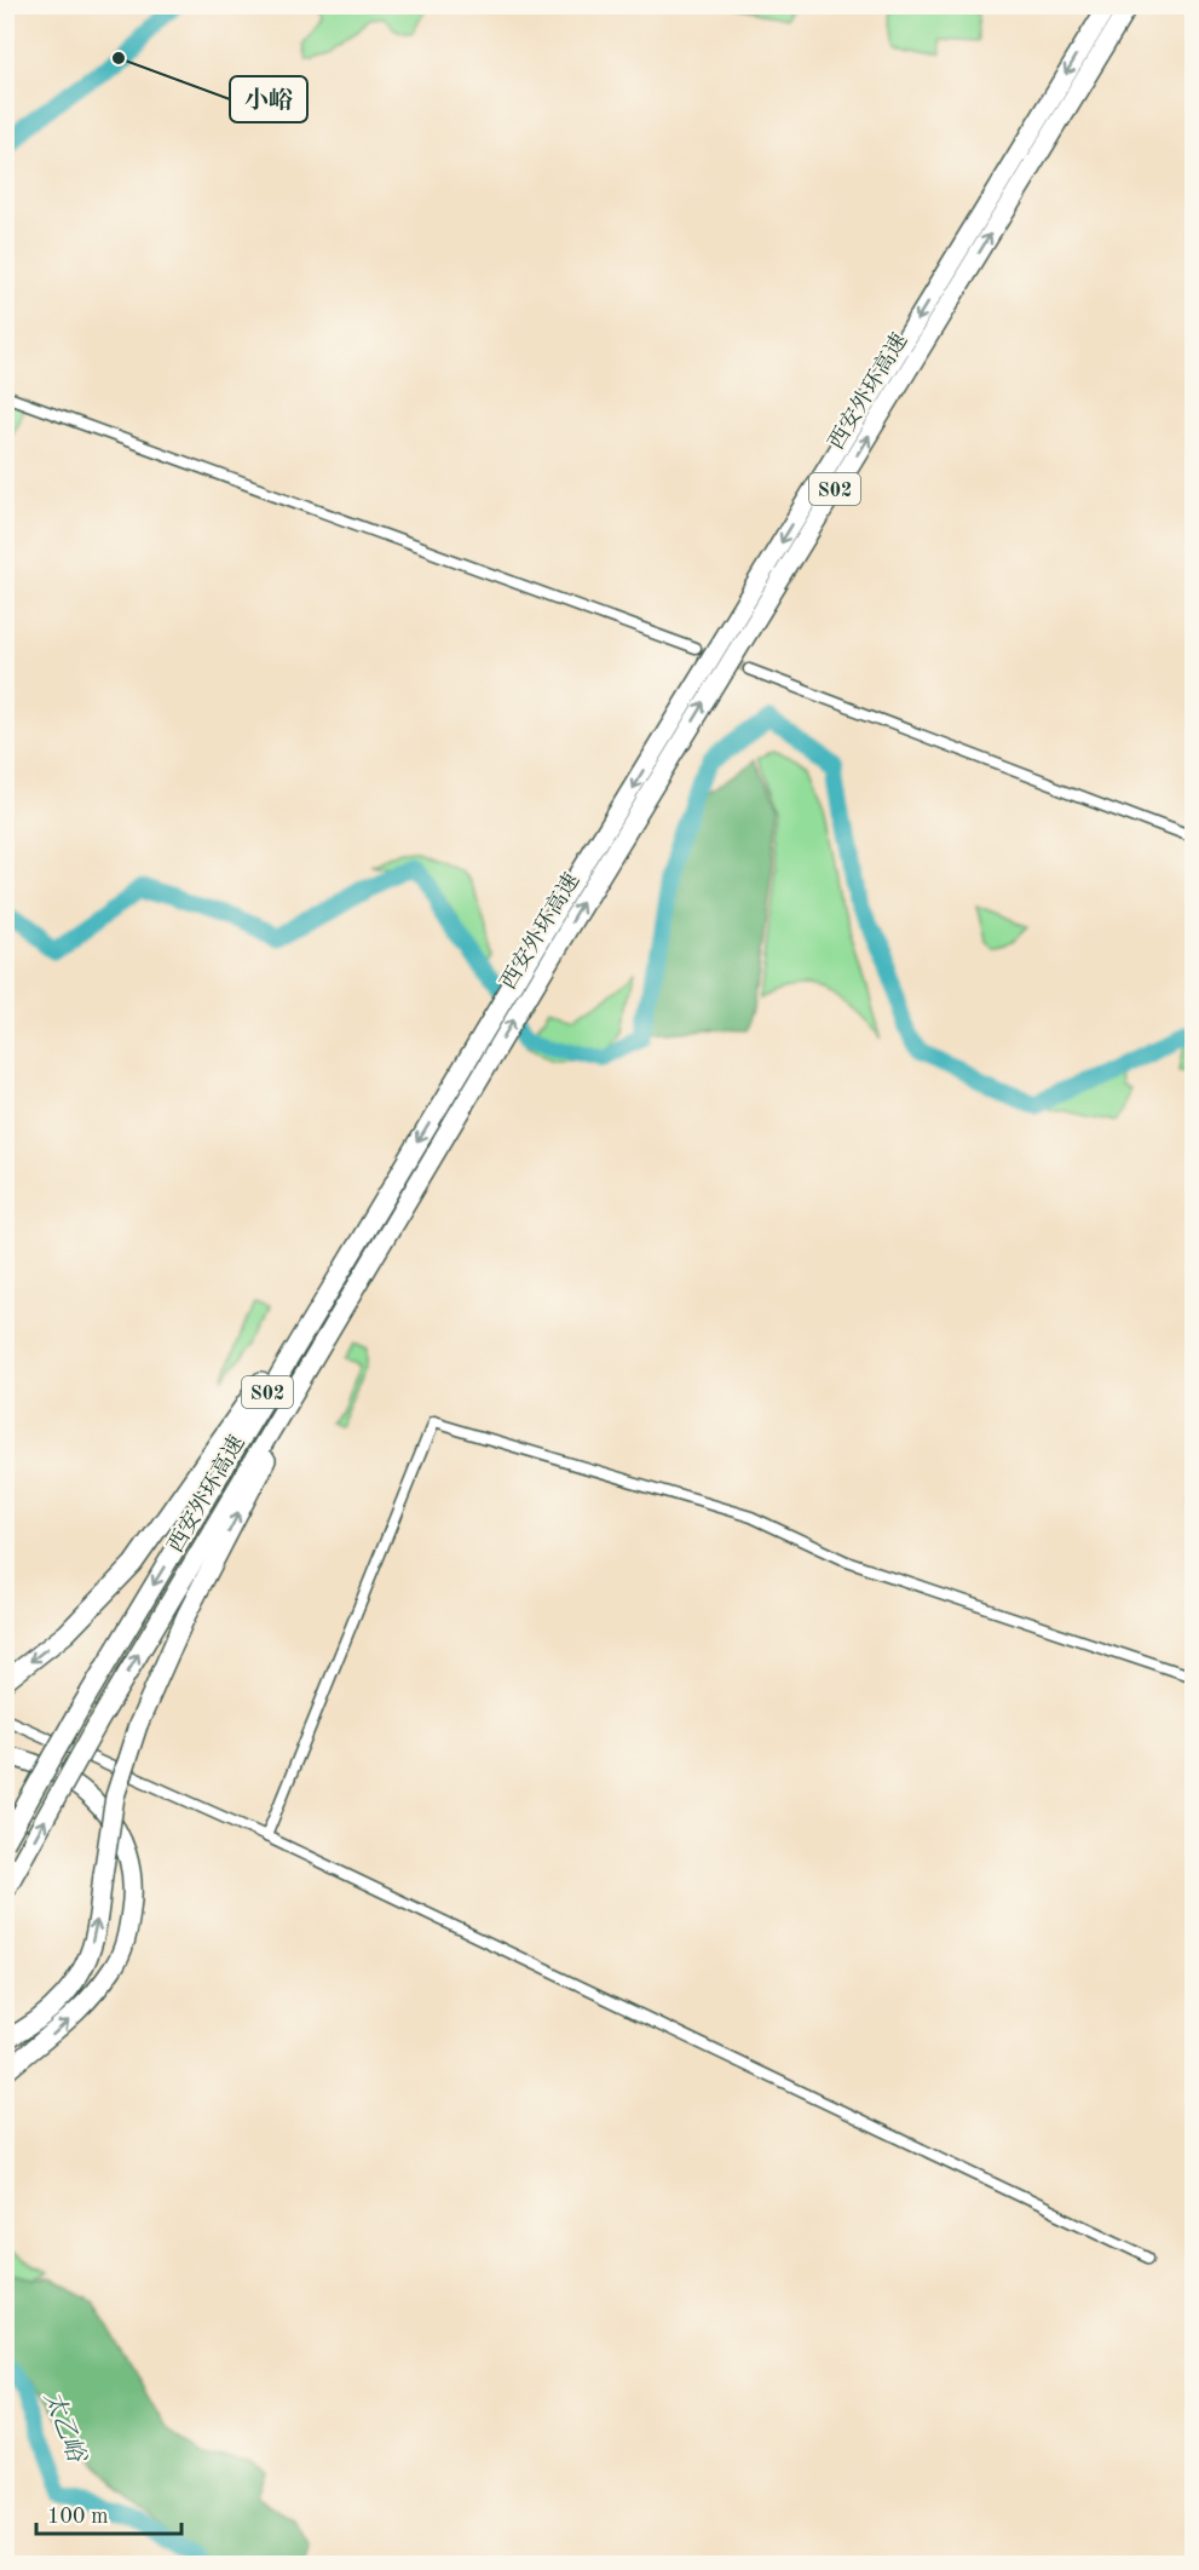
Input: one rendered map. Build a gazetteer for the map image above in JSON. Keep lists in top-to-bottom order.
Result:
{
  "streets": {
    "highway": ["西安外环高速", "S02"]
  },
  "water": ["太乙峪"],
  "places": ["小峪"],
  "scale_bar": "100 m"
}
